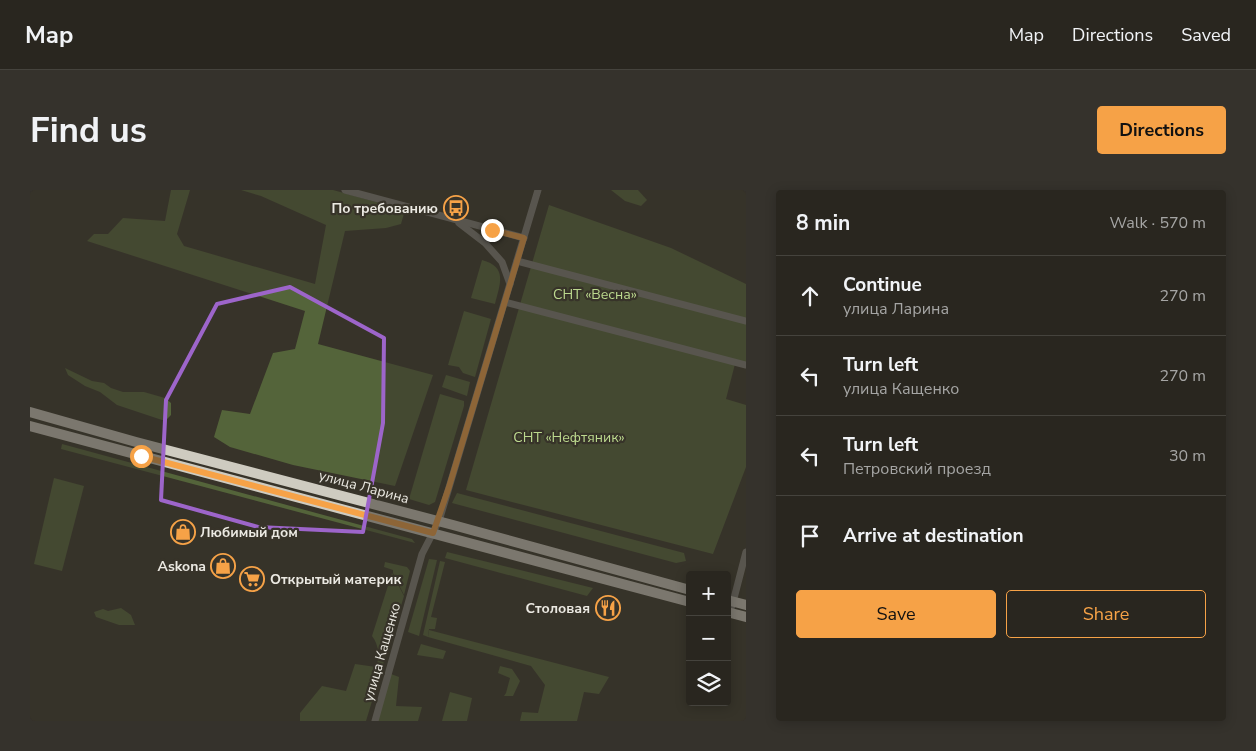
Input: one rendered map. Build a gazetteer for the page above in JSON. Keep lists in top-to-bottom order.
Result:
{
  "streets": {
    "main road": ["улица Ларина"],
    "street": ["улица Кащенко"]
  },
  "crossings": [
    ["улица Ларина", "улица Кащенко"]
  ],
  "parks": ["СНТ «Весна»", "СНТ «Нефтяник»"],
  "places": {
    "bus stop": ["По требованию"],
    "shop": ["Любимый дом", "Askona"],
    "supermarket": ["Открытый материк"],
    "restaurant": ["Столовая"]
  },
  "page": {
    "header": "Map",
    "nav": ["Map", "Directions", "Saved"],
    "buttons": [
      "Directions",
      ["Save", "Share"]
    ],
    "title": "Find us",
    "heading": ["8 min", "Walk · 570 m"],
    "list": [
      ["Continue", "улица Ларина", "270 m"],
      ["Turn left", "улица Кащенко", "270 m"],
      ["Turn left", "Петровский проезд", "30 m"],
      "Arrive at destination"
    ],
    "map_buttons": ["+", "−"]
  }
}
